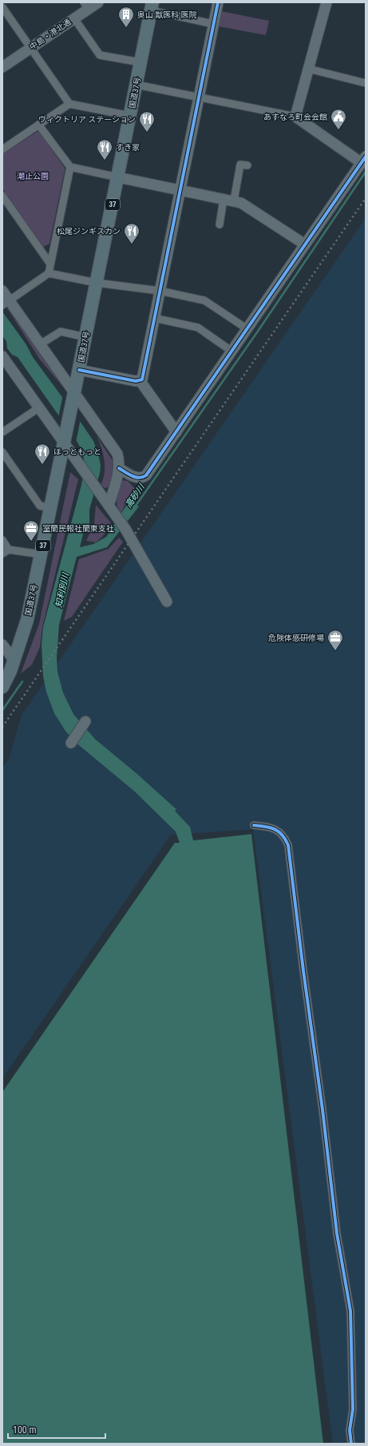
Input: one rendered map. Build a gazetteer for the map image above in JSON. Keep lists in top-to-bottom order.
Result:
{
  "streets": {
    "highway": ["国道37号", "37"],
    "street": ["中島・港北通"]
  },
  "water": ["高砂川", "知利別川"],
  "parks": ["潮止公園"],
  "places": {
    "building": ["奥山 獣医科 医院"],
    "public building": ["あすなろ町会会館"],
    "restaurant": [
      "ヴィクトリア ステーション",
      "すき家",
      "松尾ジンギスカン",
      "ほっともっと"
    ],
    "office": ["室蘭民報社蘭東支社", "危険体感研修場"]
  },
  "scale_bar": "100 m"
}
